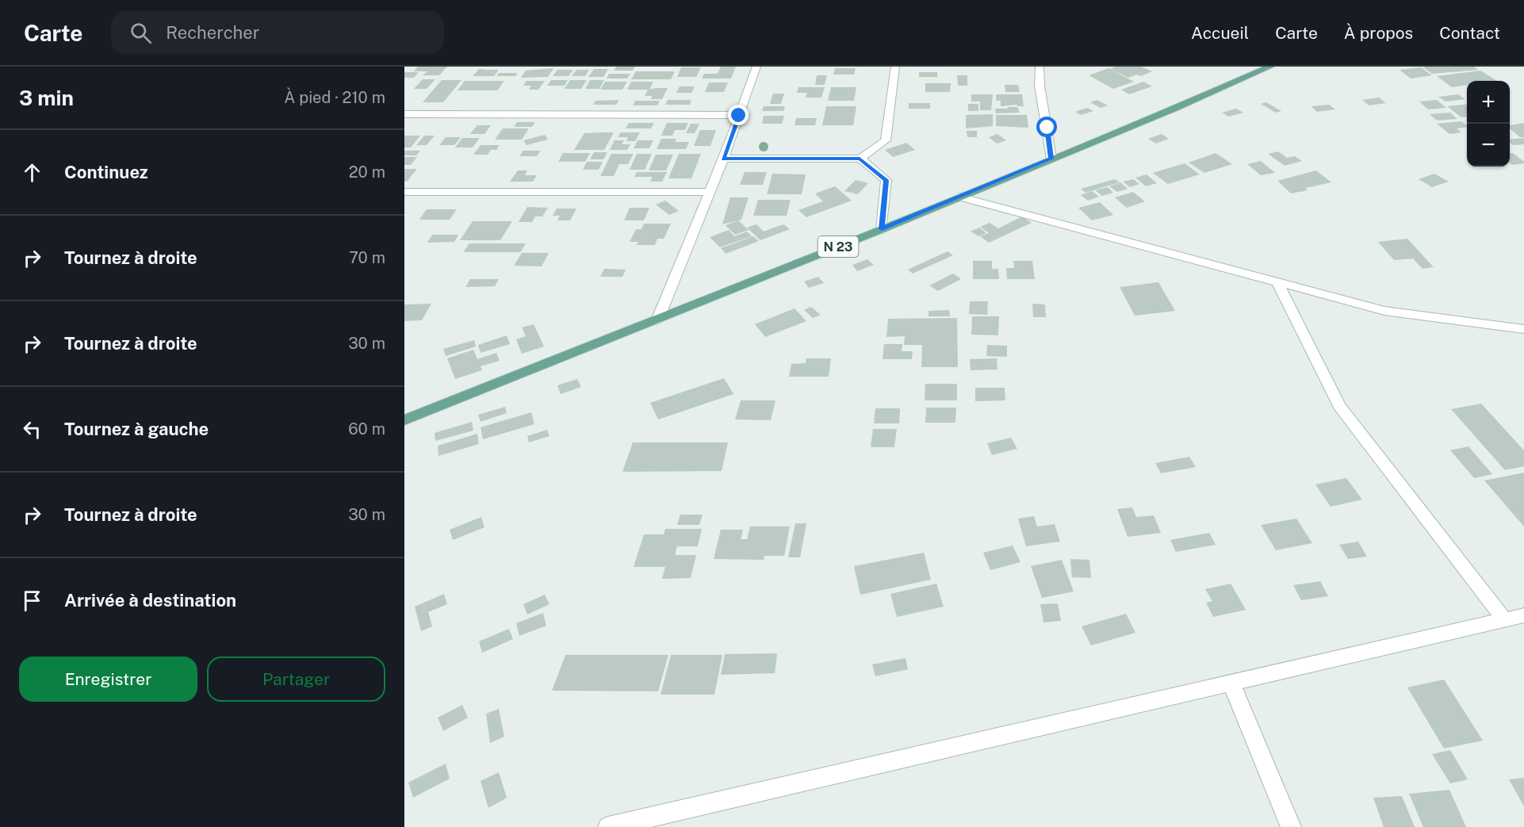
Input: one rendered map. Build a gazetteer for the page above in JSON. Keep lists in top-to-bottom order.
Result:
{
  "streets": {
    "main road": ["N 23"]
  },
  "page": {
    "header": "Carte",
    "search": "Rechercher",
    "nav": [
      "Accueil",
      "Carte",
      "À propos",
      "Contact"
    ],
    "heading": ["3 min", "À pied · 210 m"],
    "map_buttons": ["+", "−"],
    "list": [
      ["Continuez", "20 m"],
      ["Tournez à droite", "70 m"],
      ["Tournez à droite", "30 m"],
      ["Tournez à gauche", "60 m"],
      ["Tournez à droite", "30 m"],
      "Arrivée à destination"
    ],
    "buttons": ["Enregistrer", "Partager"]
  }
}
